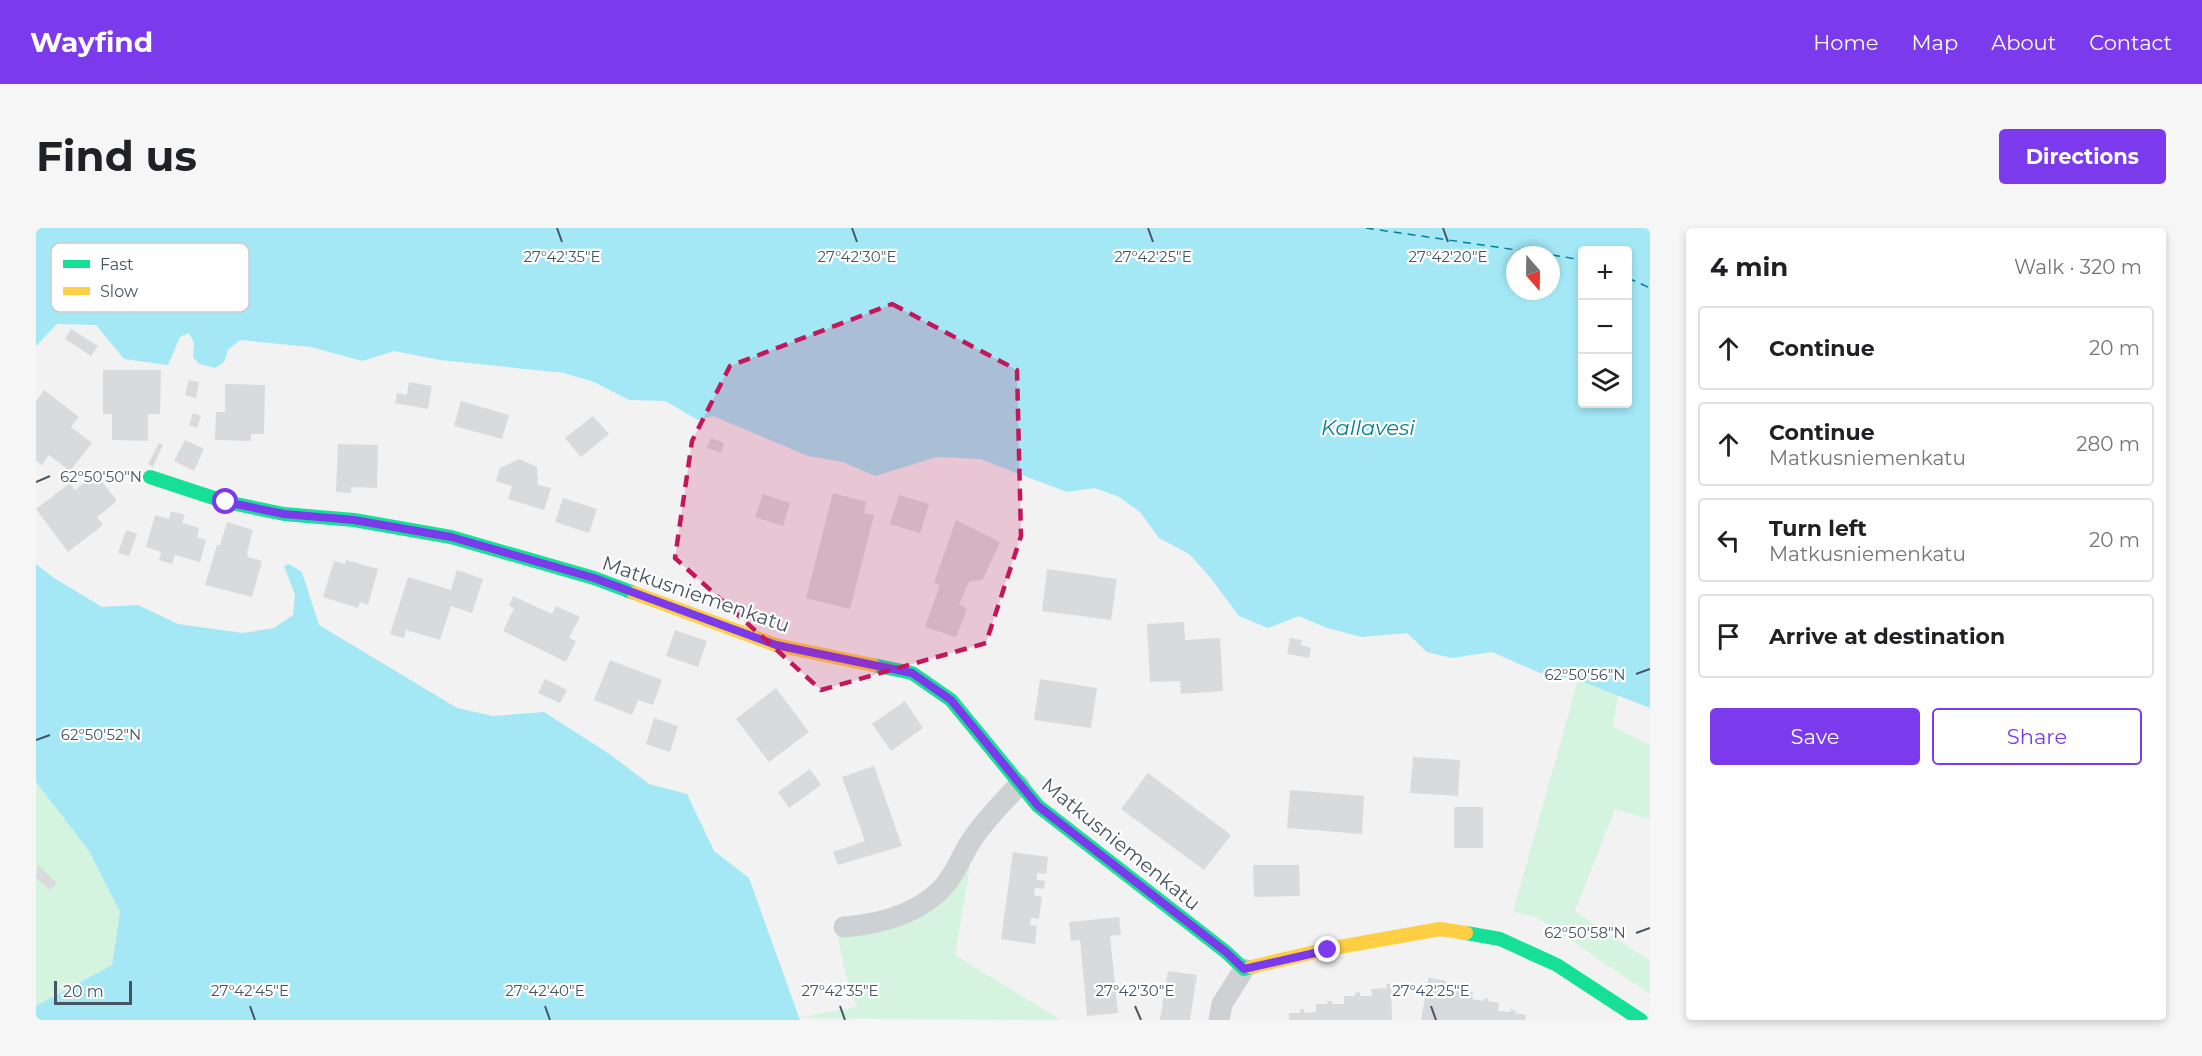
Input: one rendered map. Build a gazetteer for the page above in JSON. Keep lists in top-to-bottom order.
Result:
{
  "streets": {
    "street": ["Matkusniemenkatu"]
  },
  "water": ["Kallavesi"],
  "legend": ["Fast", "Slow"],
  "scale_bar": "20 m",
  "north": "bottom",
  "page": {
    "header": "Wayfind",
    "nav": [
      "Home",
      "Map",
      "About",
      "Contact"
    ],
    "buttons": [
      "Directions",
      ["Save", "Share"]
    ],
    "title": "Find us",
    "heading": ["4 min", "Walk · 320 m"],
    "map_buttons": ["+", "−"],
    "list": [
      ["Continue", "20 m"],
      ["Continue", "Matkusniemenkatu", "280 m"],
      ["Turn left", "Matkusniemenkatu", "20 m"],
      "Arrive at destination"
    ],
    "scale": "20 m"
  },
  "coordinates": [
    "27°42'25\"E",
    "27°42'35\"E",
    "27°42'30\"E",
    "27°42'20\"E",
    "62°50'50\"N",
    "62°50'56\"N",
    "62°50'52\"N",
    "62°50'58\"N",
    "27°42'45\"E",
    "27°42'40\"E"
  ]
}
